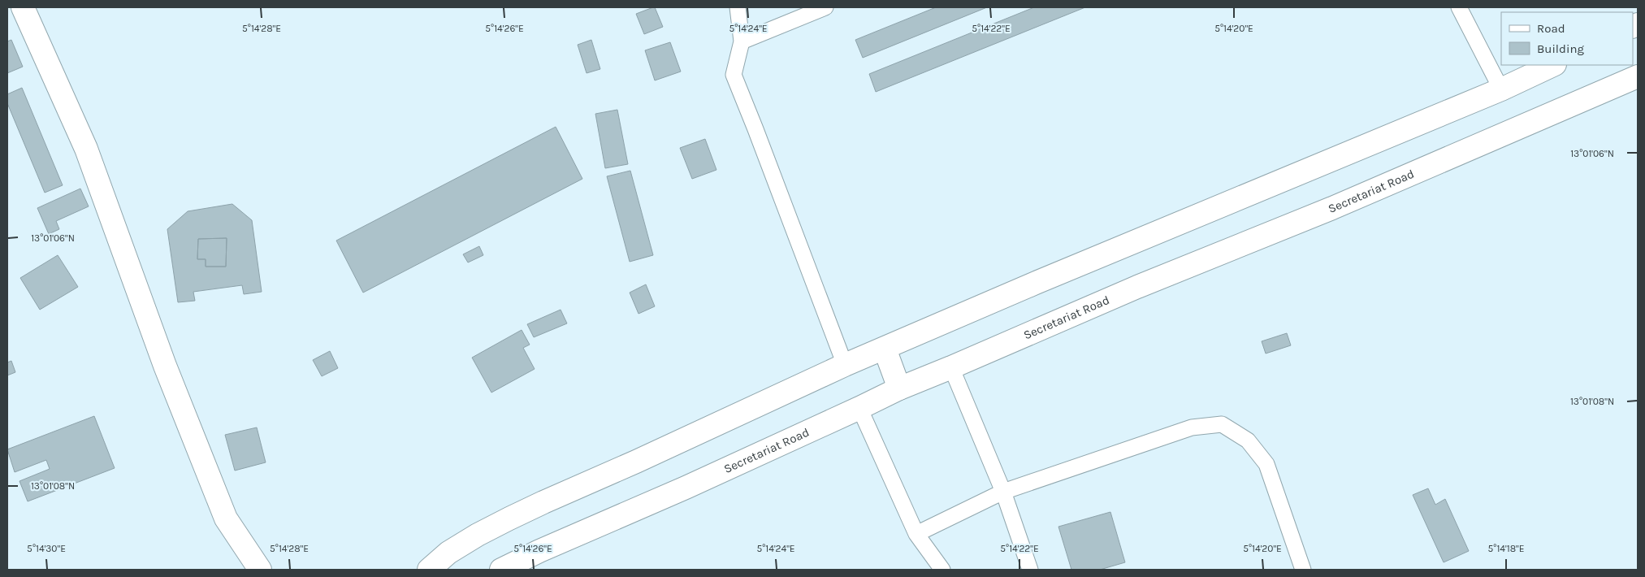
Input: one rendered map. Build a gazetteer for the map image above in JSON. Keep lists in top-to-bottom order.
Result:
{
  "streets": {
    "street": ["Secretariat Road"]
  },
  "legend": ["Road", "Building"],
  "coordinates": [
    "5°14'28\"E",
    "5°14'26\"E",
    "5°14'24\"E",
    "5°14'22\"E",
    "5°14'20\"E",
    "13°01'06\"N",
    "13°01'08\"N",
    "5°14'30\"E",
    "5°14'18\"E"
  ]
}
